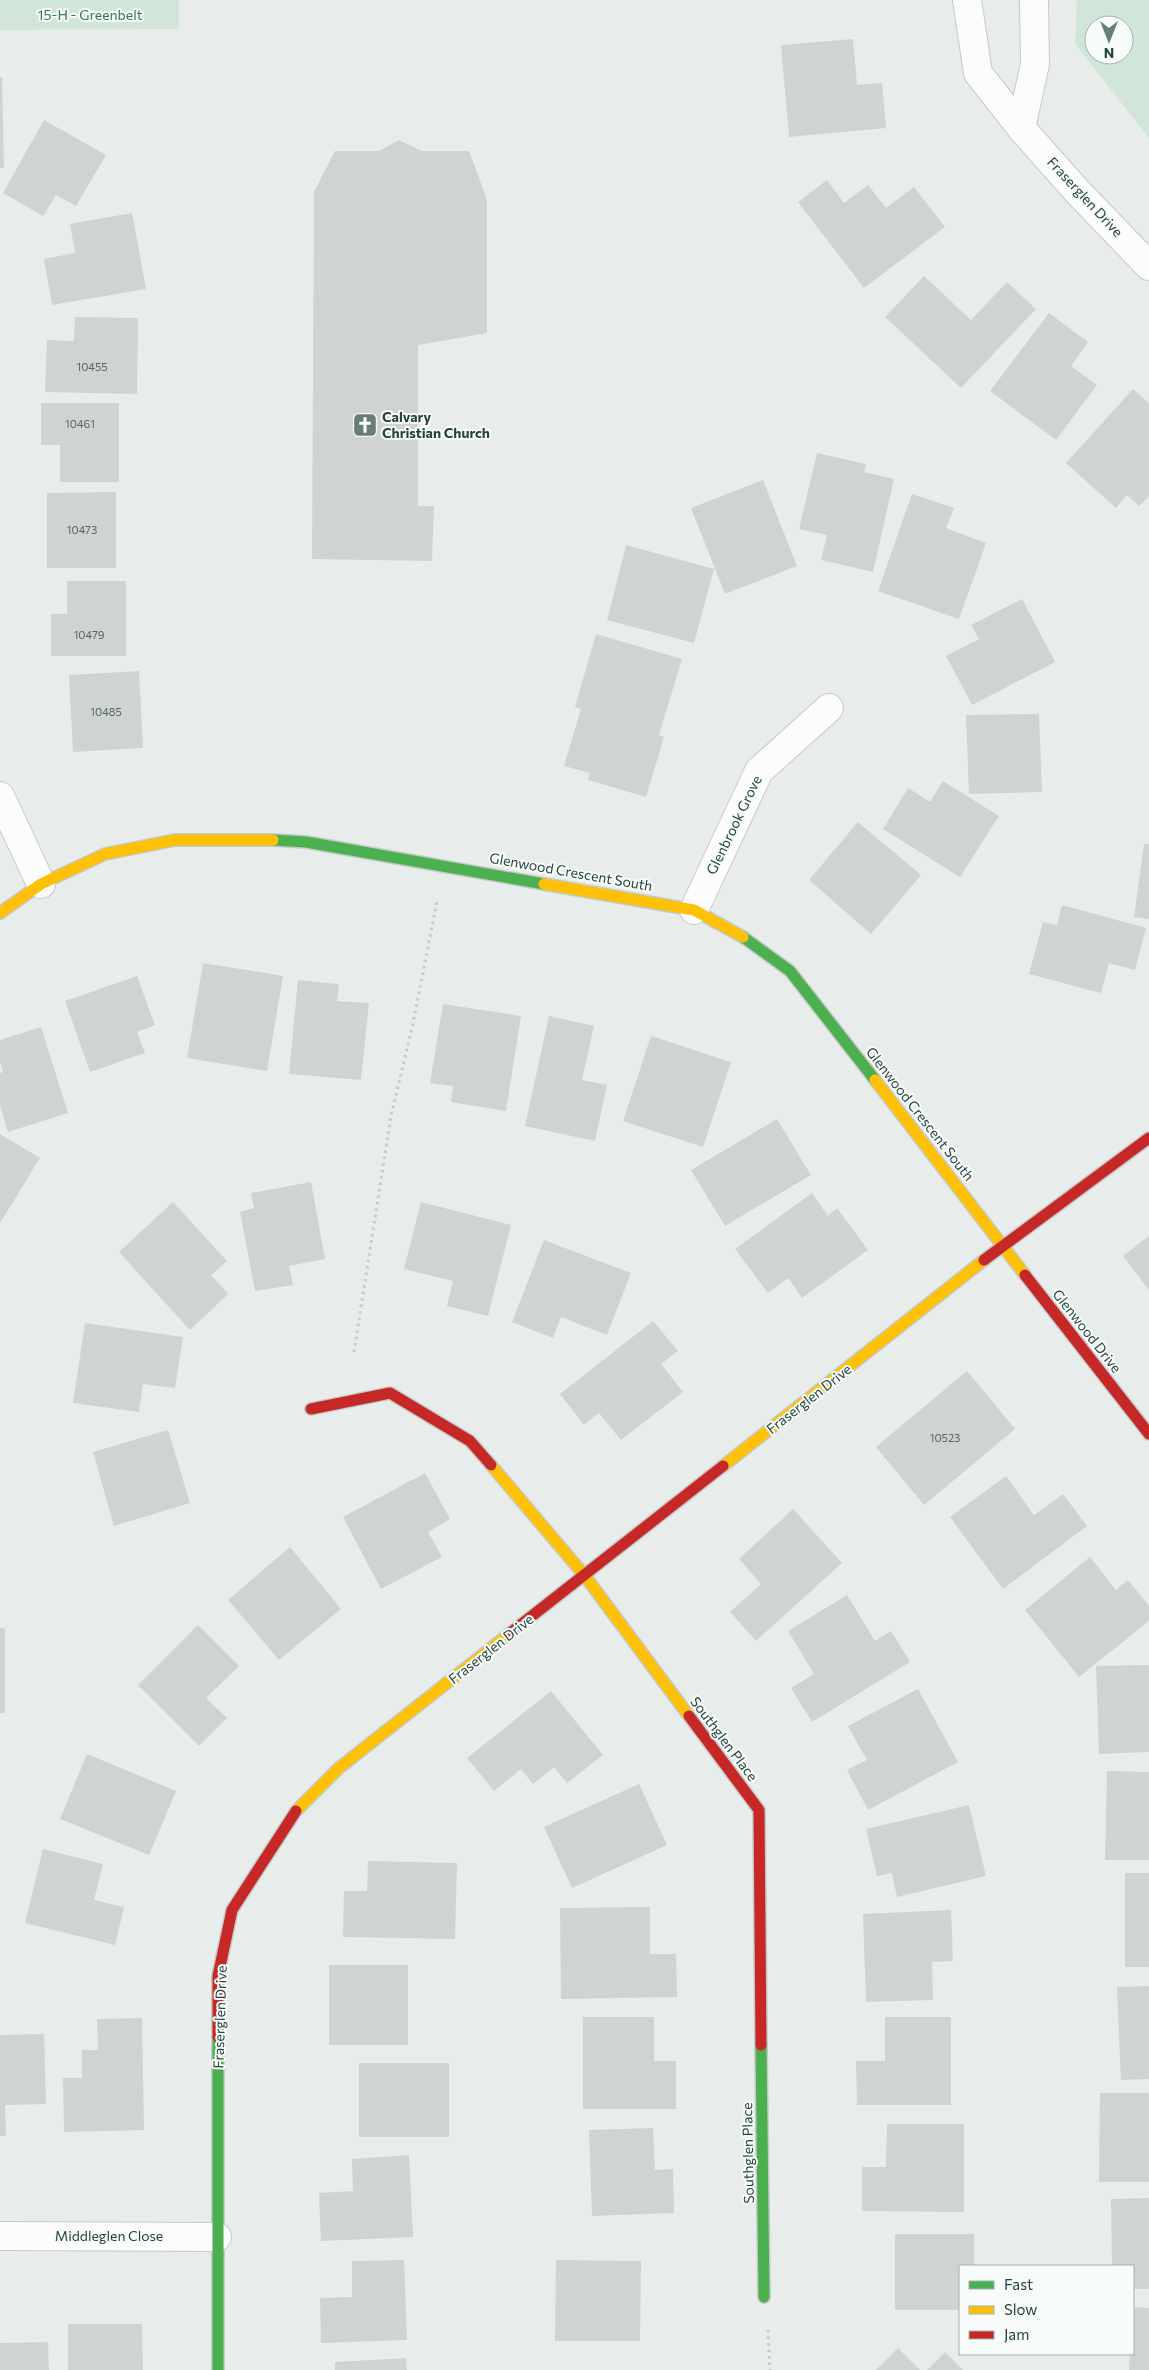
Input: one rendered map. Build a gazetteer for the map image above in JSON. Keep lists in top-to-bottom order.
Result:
{
  "streets": {
    "street": [
      "Fraserglen Drive",
      "Glenbrook Grove",
      "Glenwood Crescent South",
      "Glenwood Drive",
      "Southglen Place",
      "Middleglen Close"
    ]
  },
  "crossings": [
    ["Fraserglen Drive", "Glenwood Crescent South"],
    ["Fraserglen Drive", "Glenwood Drive"],
    ["Fraserglen Drive", "Southglen Place"],
    ["Fraserglen Drive", "Middleglen Close"],
    ["Glenbrook Grove", "Glenwood Crescent South"],
    ["Glenwood Crescent South", "Glenwood Drive"]
  ],
  "parks": ["15-H - Greenbelt"],
  "places": {
    "church": ["Calvary Christian Church"]
  },
  "house_numbers": [
    "10455",
    "10461",
    "10473",
    "10479",
    "10485",
    "10523"
  ],
  "legend": ["Fast", "Slow", "Jam"],
  "north": "bottom"
}
